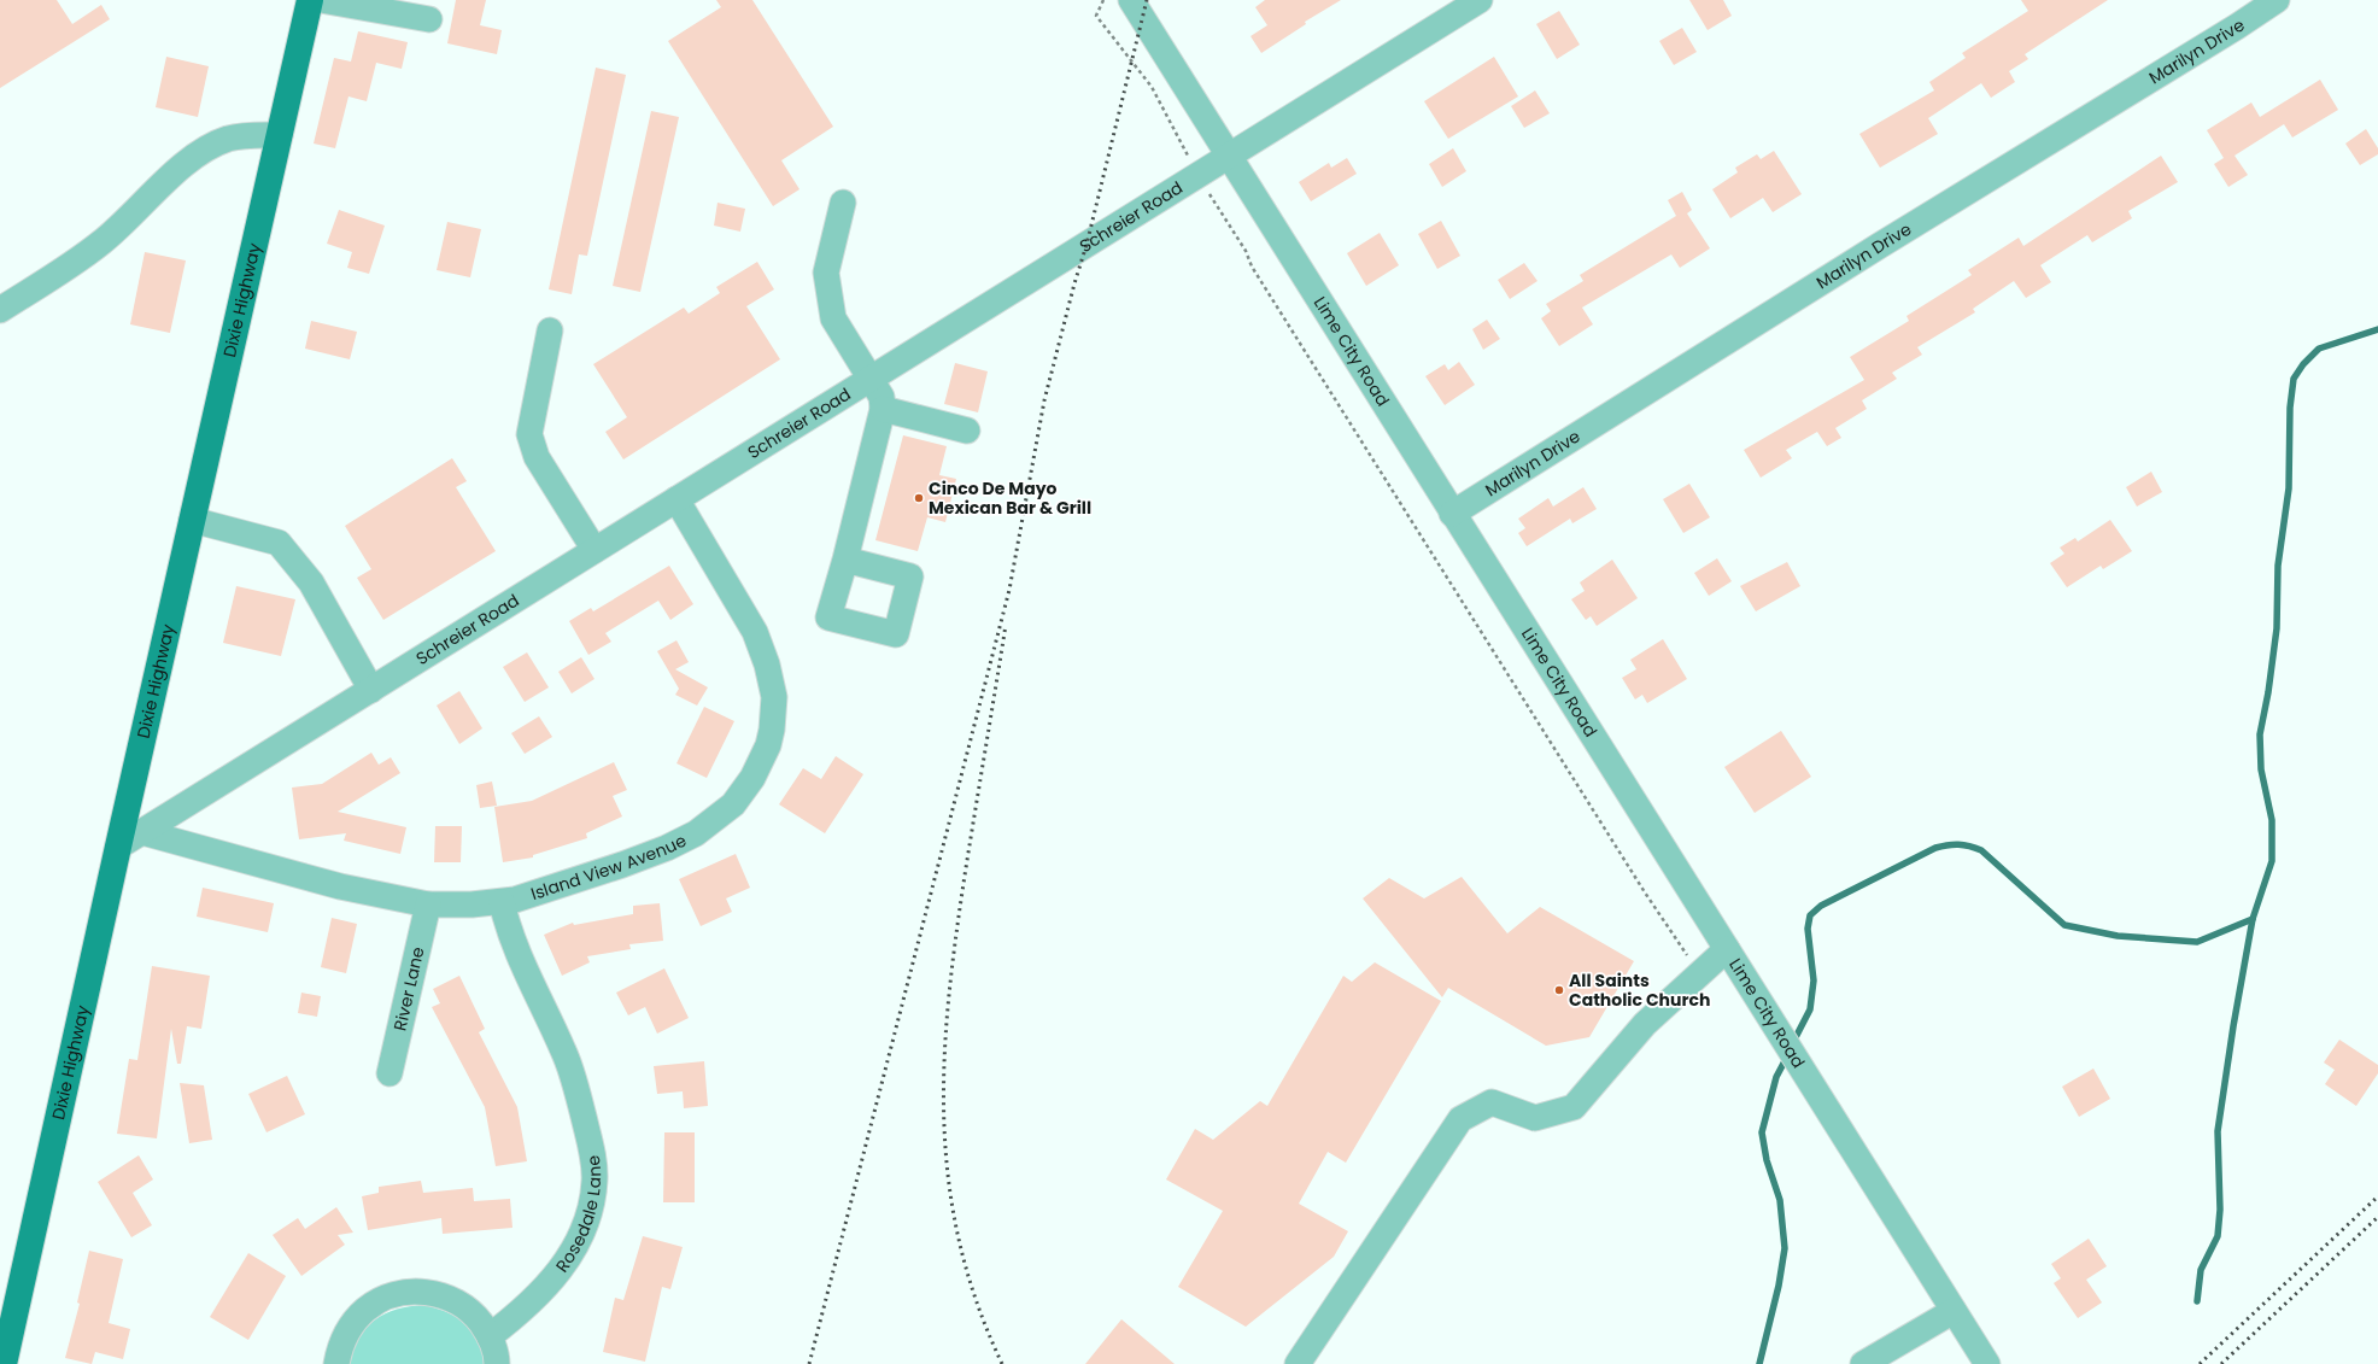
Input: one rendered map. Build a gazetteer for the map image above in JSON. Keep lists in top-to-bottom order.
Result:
{
  "streets": {
    "main road": ["Dixie Highway"],
    "street": [
      "Marilyn Drive",
      "Schreier Road",
      "Lime City Road",
      "Island View Avenue",
      "River Lane",
      "Rosedale Lane"
    ]
  },
  "crossings": [
    ["Marilyn Drive", "Lime City Road"],
    ["Schreier Road", "Dixie Highway"],
    ["Schreier Road", "Lime City Road"],
    ["Schreier Road", "Island View Avenue"],
    ["Island View Avenue", "River Lane"],
    ["Island View Avenue", "Rosedale Lane"]
  ],
  "places": ["Cinco De Mayo Mexican Bar & Grill", "All Saints Catholic Church"]
}
